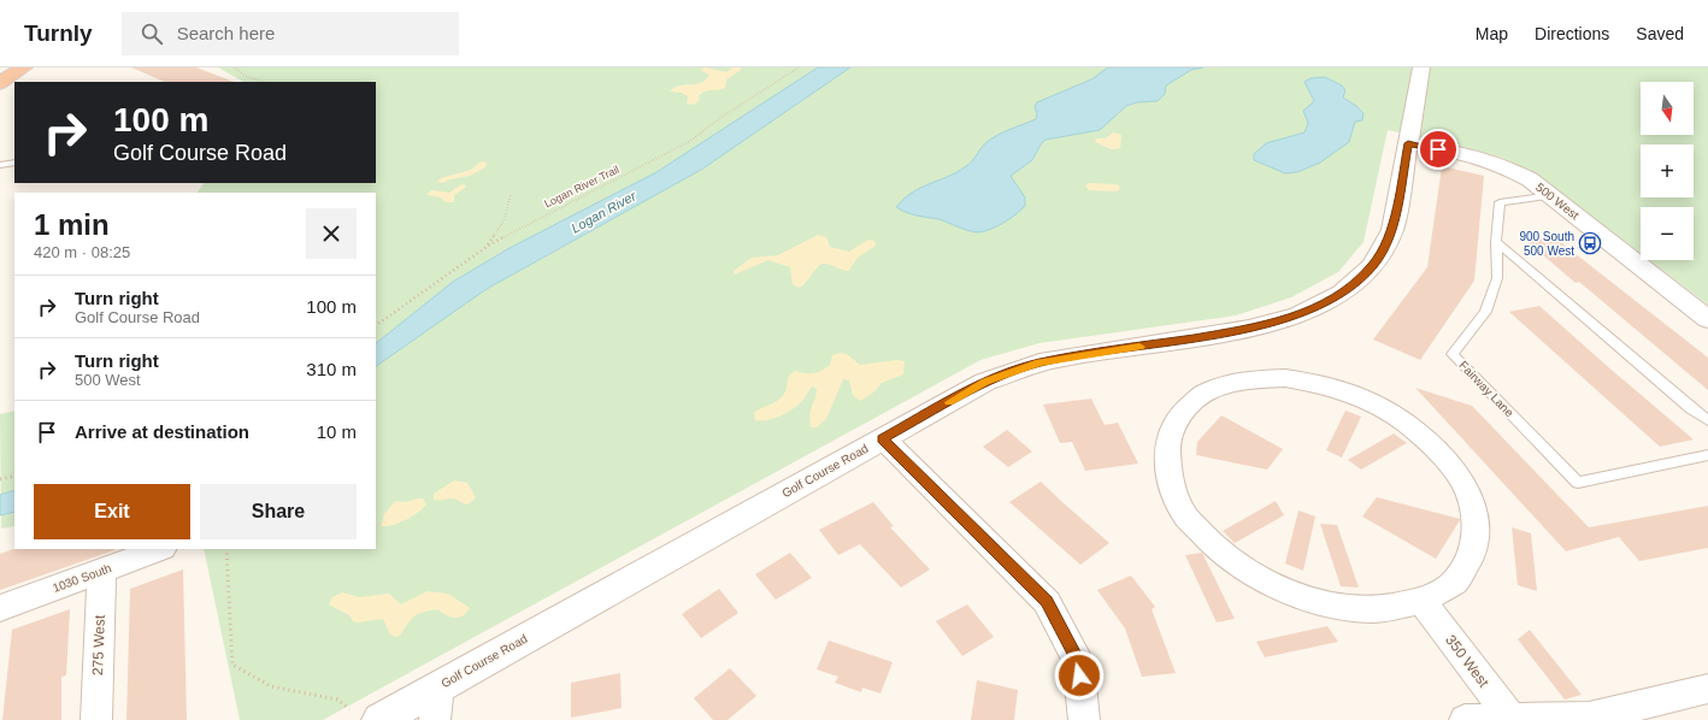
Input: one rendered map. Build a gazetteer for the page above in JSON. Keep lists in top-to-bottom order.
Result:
{
  "streets": {
    "street": [
      "500 West",
      "Golf Course Road",
      "1030 South",
      "275 West",
      "350 West"
    ],
    "lane": ["Fairway Lane"],
    "path": ["Logan River Trail"]
  },
  "crossings": [
    ["500 West", "Fairway Lane"],
    ["500 West", "Golf Course Road"],
    ["1030 South", "275 West"]
  ],
  "water": ["Logan River"],
  "places": {
    "bus stop": ["900 South 500 West"]
  },
  "north": "bottom",
  "page": {
    "header": "Turnly",
    "search": "Search here",
    "nav": ["Map", "Directions", "Saved"],
    "map_buttons": ["+", "−"],
    "turn": ["100 m", "Golf Course Road"],
    "heading": ["1 min", "420 m · 08:25"],
    "list": [
      {
        "name": "Turn right",
        "note": "Golf Course Road",
        "value": "100 m"
      },
      {
        "name": "Turn right",
        "note": "500 West",
        "value": "310 m"
      },
      {
        "name": "Arrive at destination",
        "value": "10 m"
      }
    ],
    "buttons": ["Exit", "Share"]
  }
}
